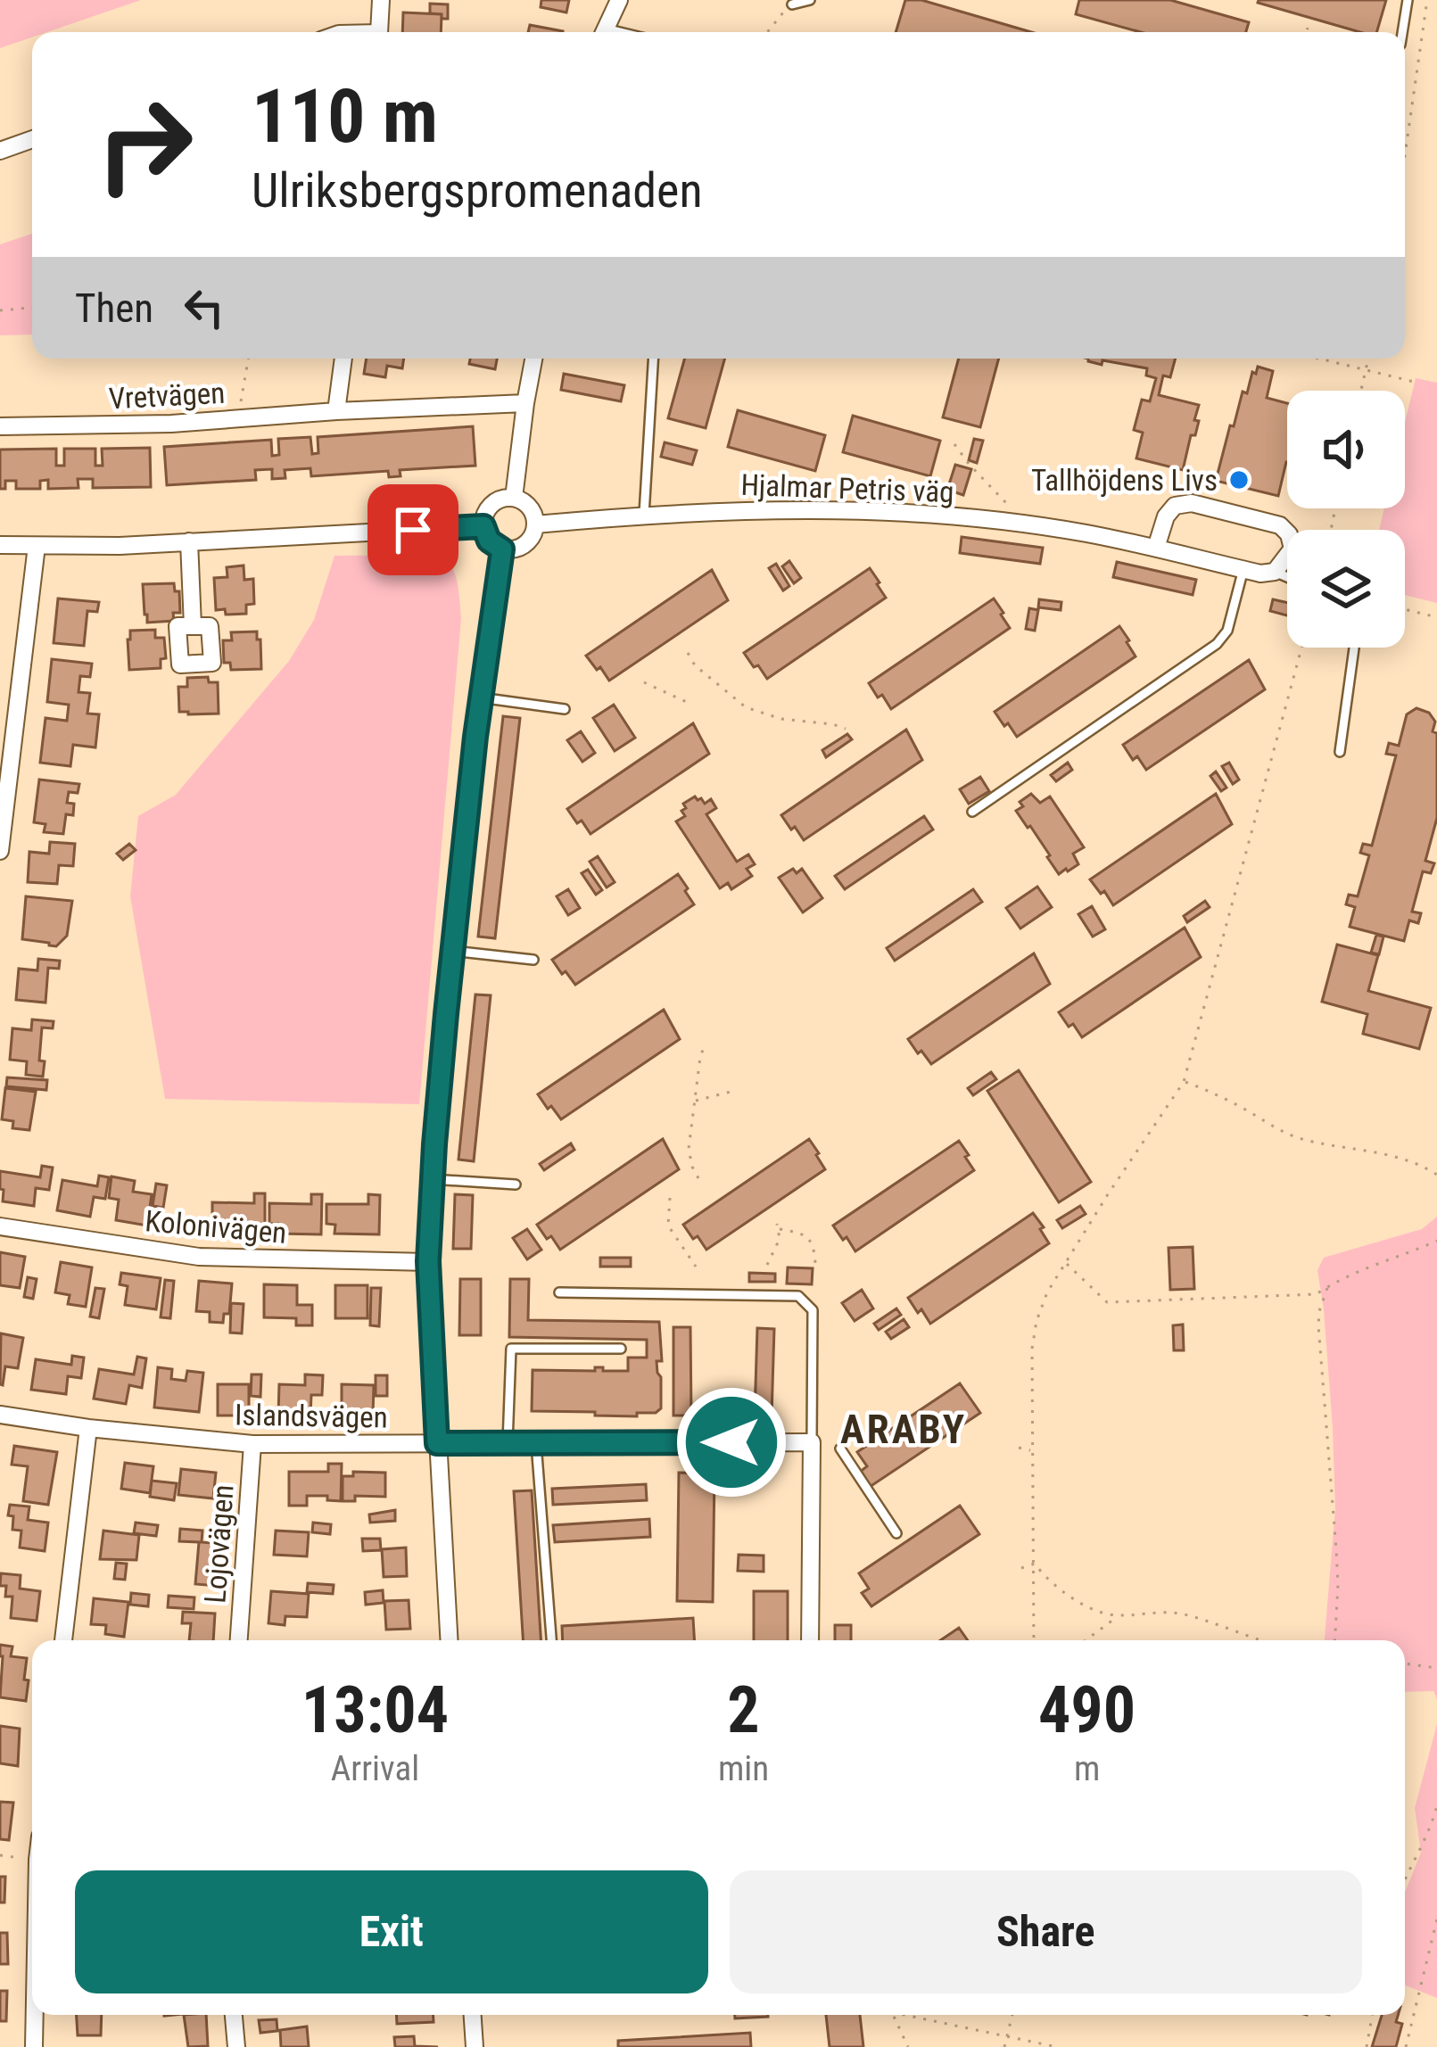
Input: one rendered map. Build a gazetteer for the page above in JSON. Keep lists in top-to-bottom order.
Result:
{
  "streets": {
    "street": [
      "Vretvägen",
      "Hjalmar Petris väg",
      "Kolonivägen",
      "Islandsvägen",
      "Lojovägen"
    ]
  },
  "crossings": [
    ["Islandsvägen", "Lojovägen"]
  ],
  "districts": ["ARABY"],
  "places": ["Tallhöjdens Livs"],
  "page": {
    "turn": ["110 m", "Ulriksbergspromenaden"],
    "then": "Then",
    "eta": [
      "13:04",
      "Arrival",
      "2",
      "min",
      "490",
      "m"
    ],
    "buttons": ["Exit", "Share"]
  }
}
